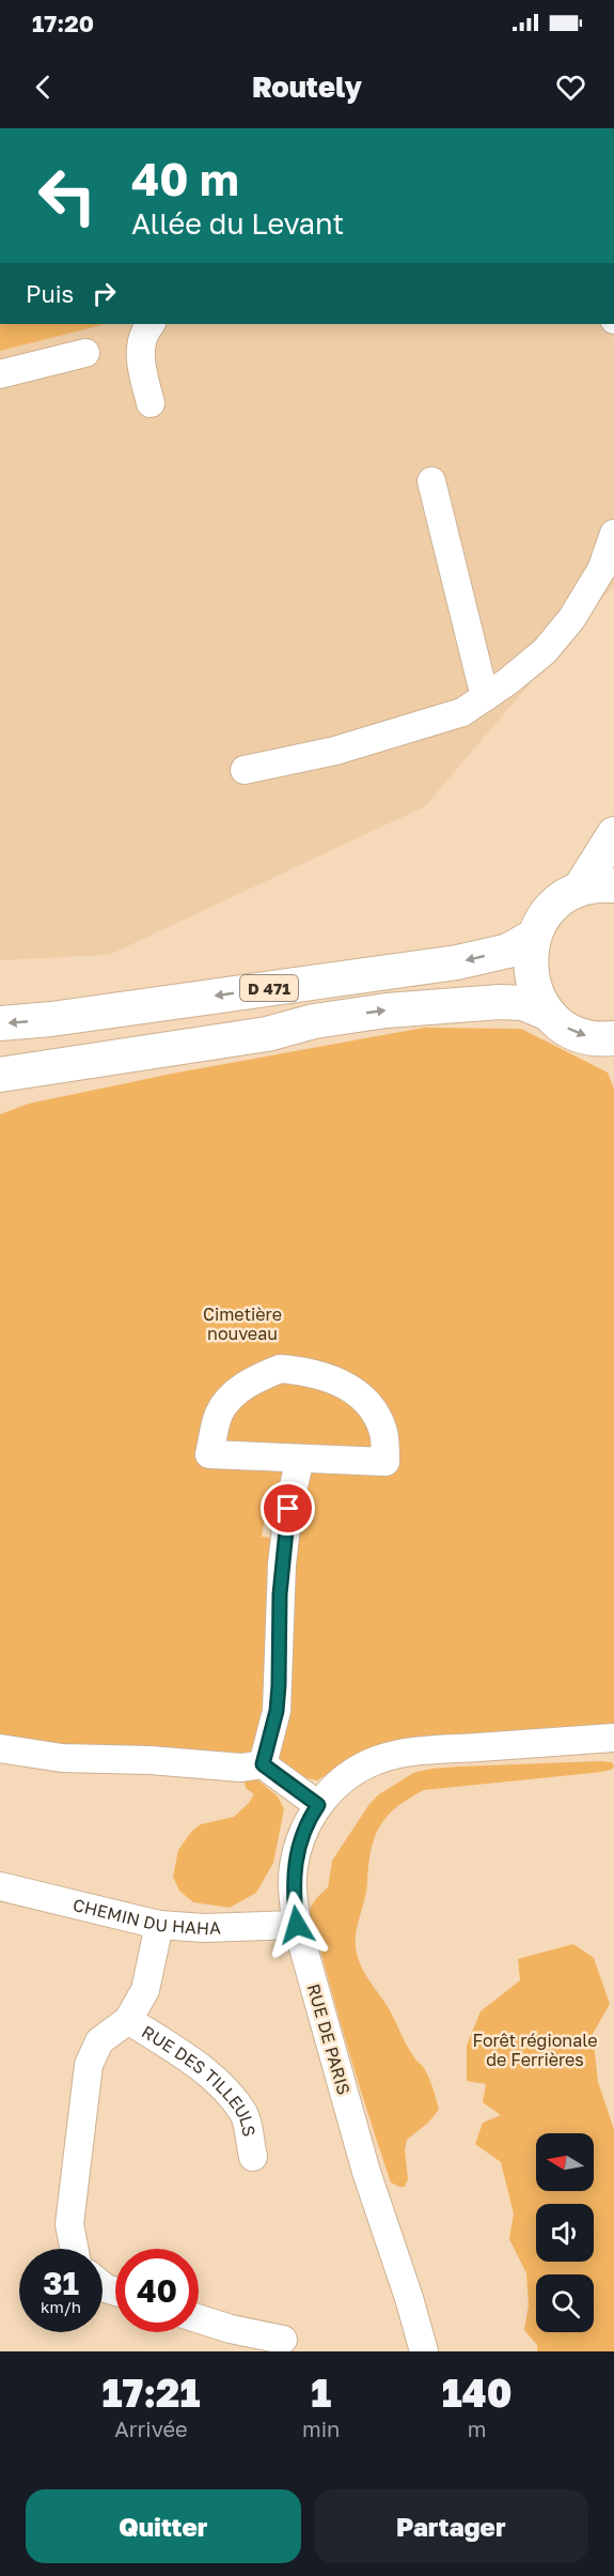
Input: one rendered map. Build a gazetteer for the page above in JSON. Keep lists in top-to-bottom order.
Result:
{
  "streets": {
    "main road": ["D 471"],
    "street": ["CHEMIN DU HAHA", "RUE DE PARIS", "RUE DES TILLEULS"]
  },
  "crossings": [
    ["CHEMIN DU HAHA", "RUE DE PARIS"]
  ],
  "parks": ["Cimetière nouveau", "Forêt régionale de Ferrières"],
  "north": "left",
  "page": {
    "status": "17:20",
    "header": "Routely",
    "turn": ["40 m", "Allée du Levant"],
    "then": "Puis",
    "speed": "31 km/h",
    "limit": "40",
    "eta": [
      "17:21",
      "Arrivée",
      "1",
      "min",
      "140",
      "m"
    ],
    "buttons": ["Quitter", "Partager"]
  }
}
